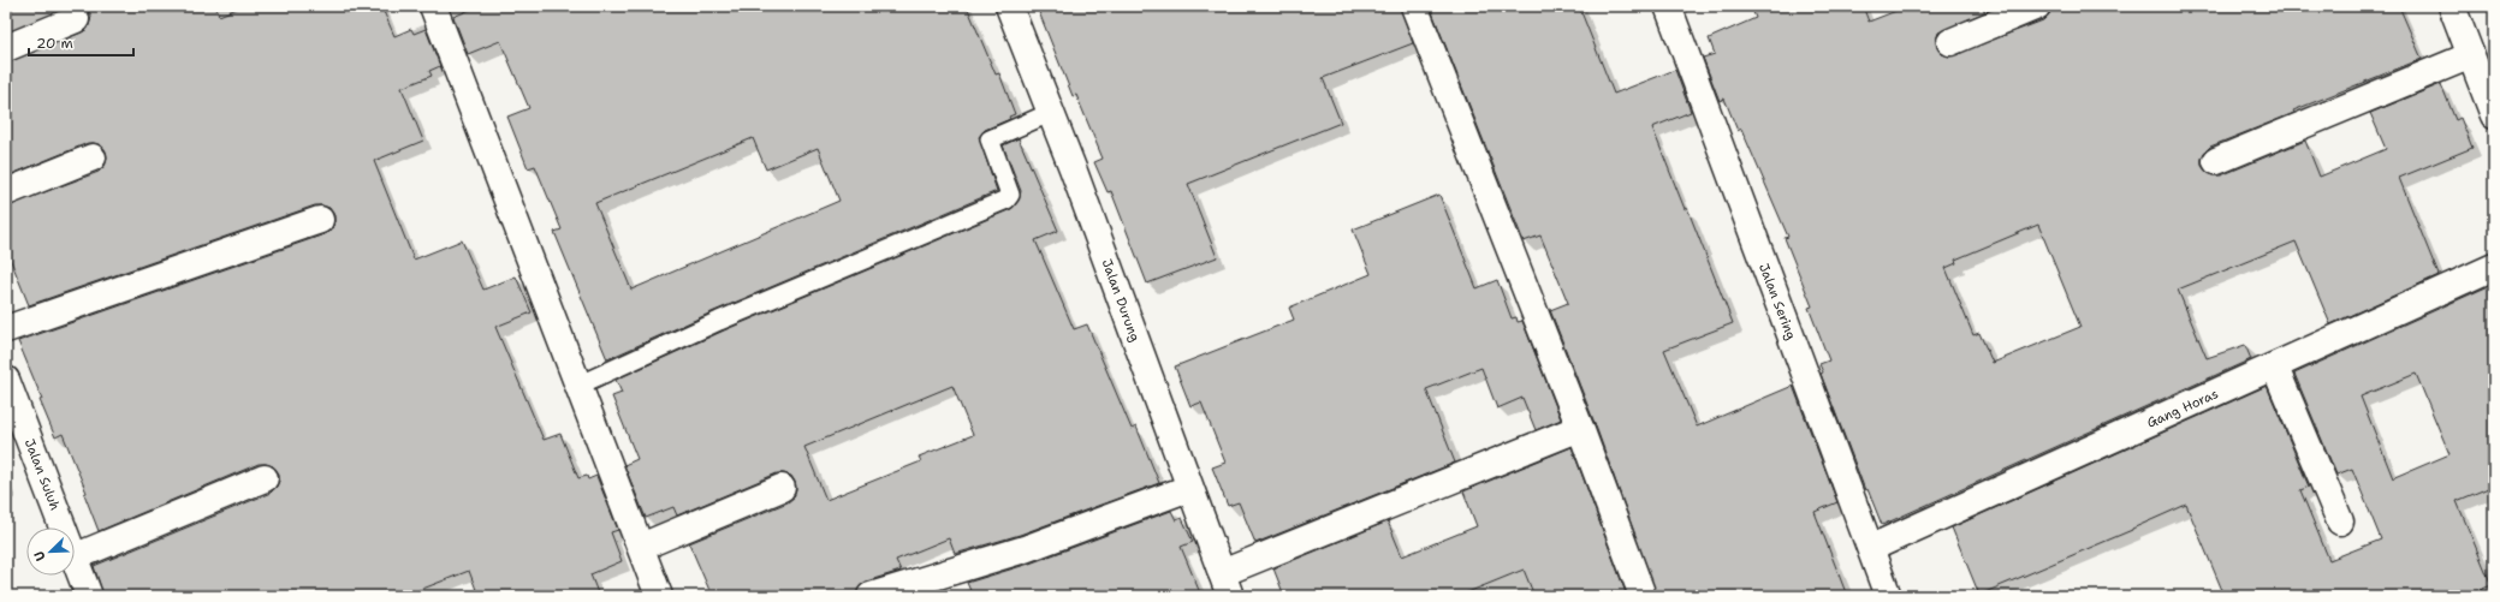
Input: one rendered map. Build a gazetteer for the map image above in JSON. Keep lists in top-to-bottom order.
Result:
{
  "streets": {
    "street": [
      "Jalan Durung",
      "Jalan Sering",
      "Gang Horas",
      "Jalan Suluh"
    ]
  },
  "crossings": [
    ["Jalan Sering", "Gang Horas"]
  ],
  "scale_bar": "20 m",
  "north": "bottom left"
}
